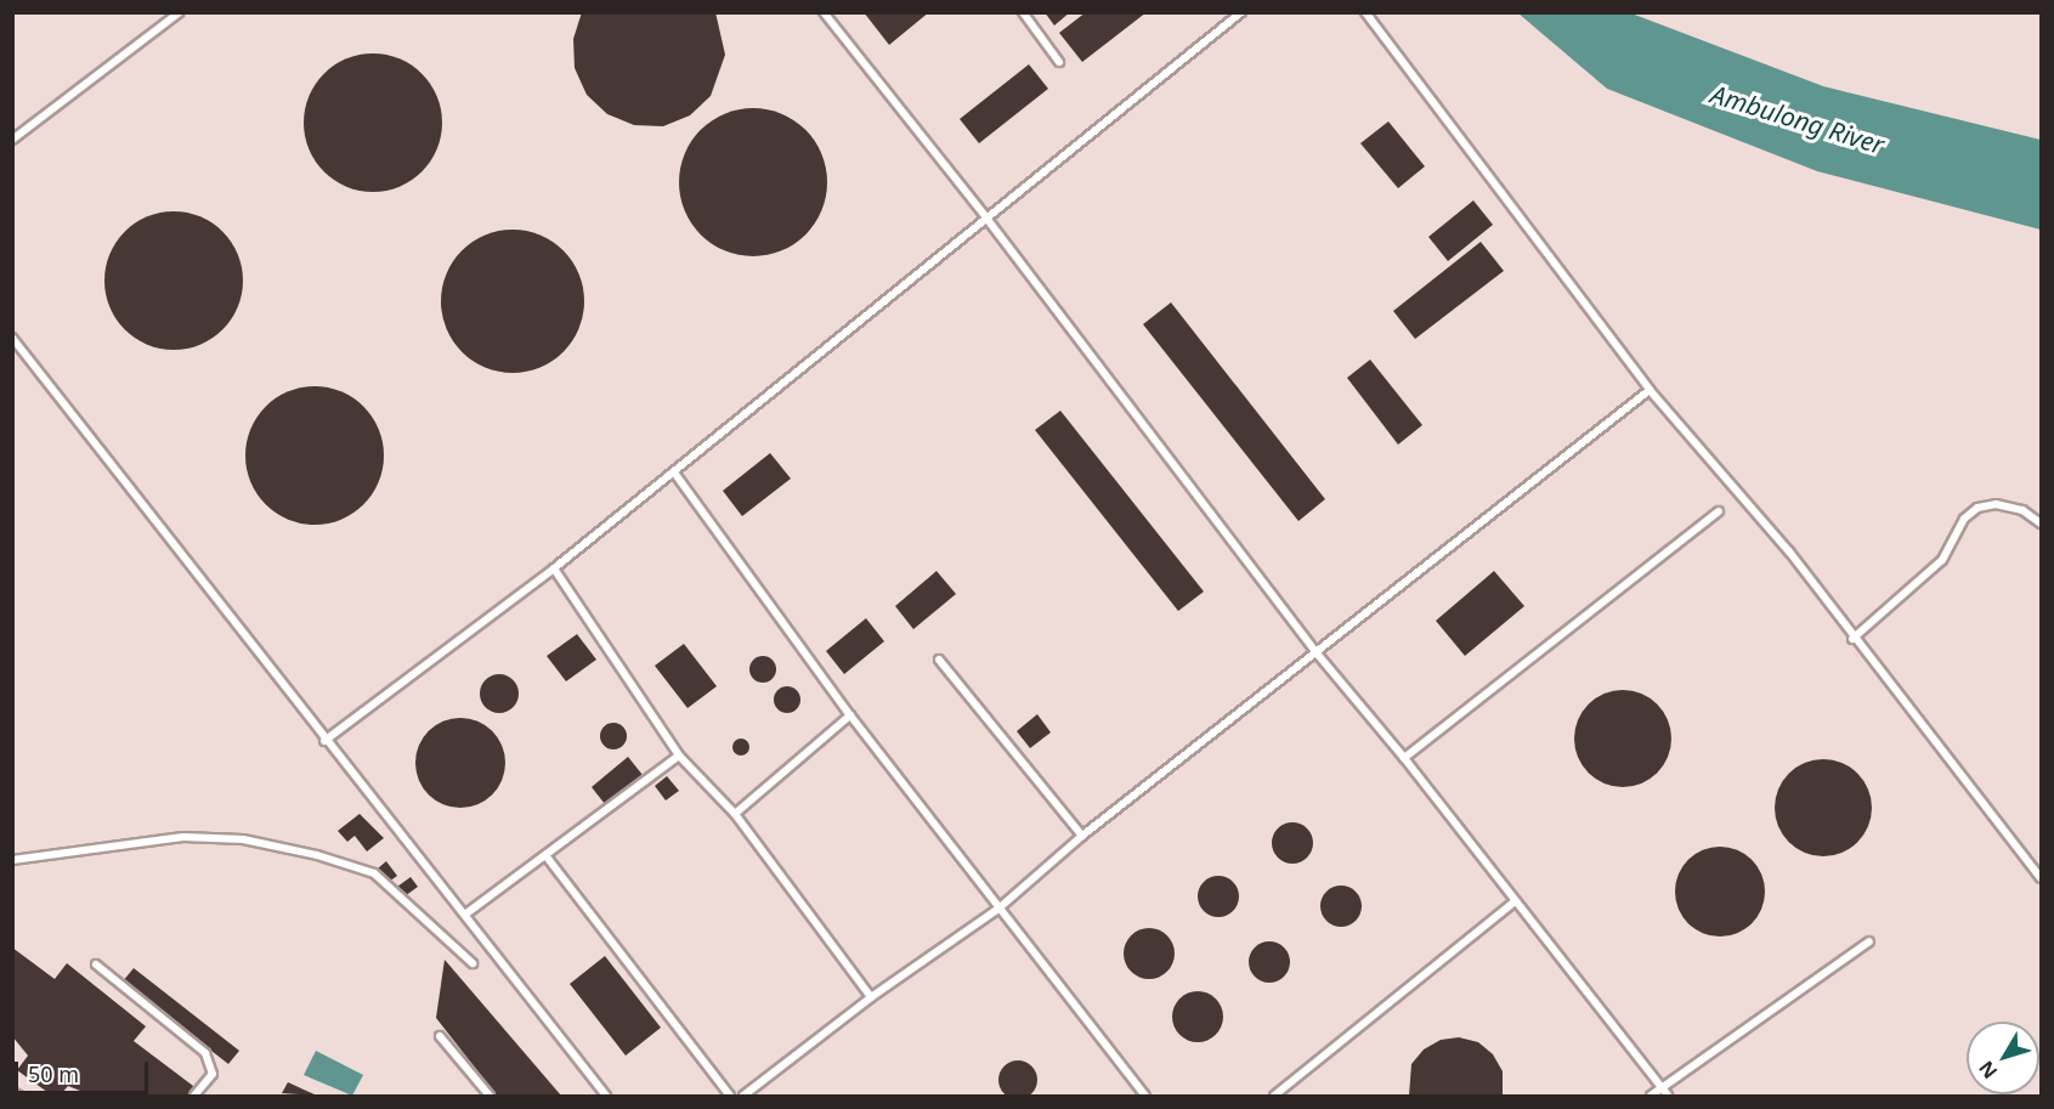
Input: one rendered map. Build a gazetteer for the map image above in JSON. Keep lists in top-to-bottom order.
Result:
{
  "water": ["Ambulong River"],
  "scale_bar": "50 m",
  "north": "bottom left"
}
